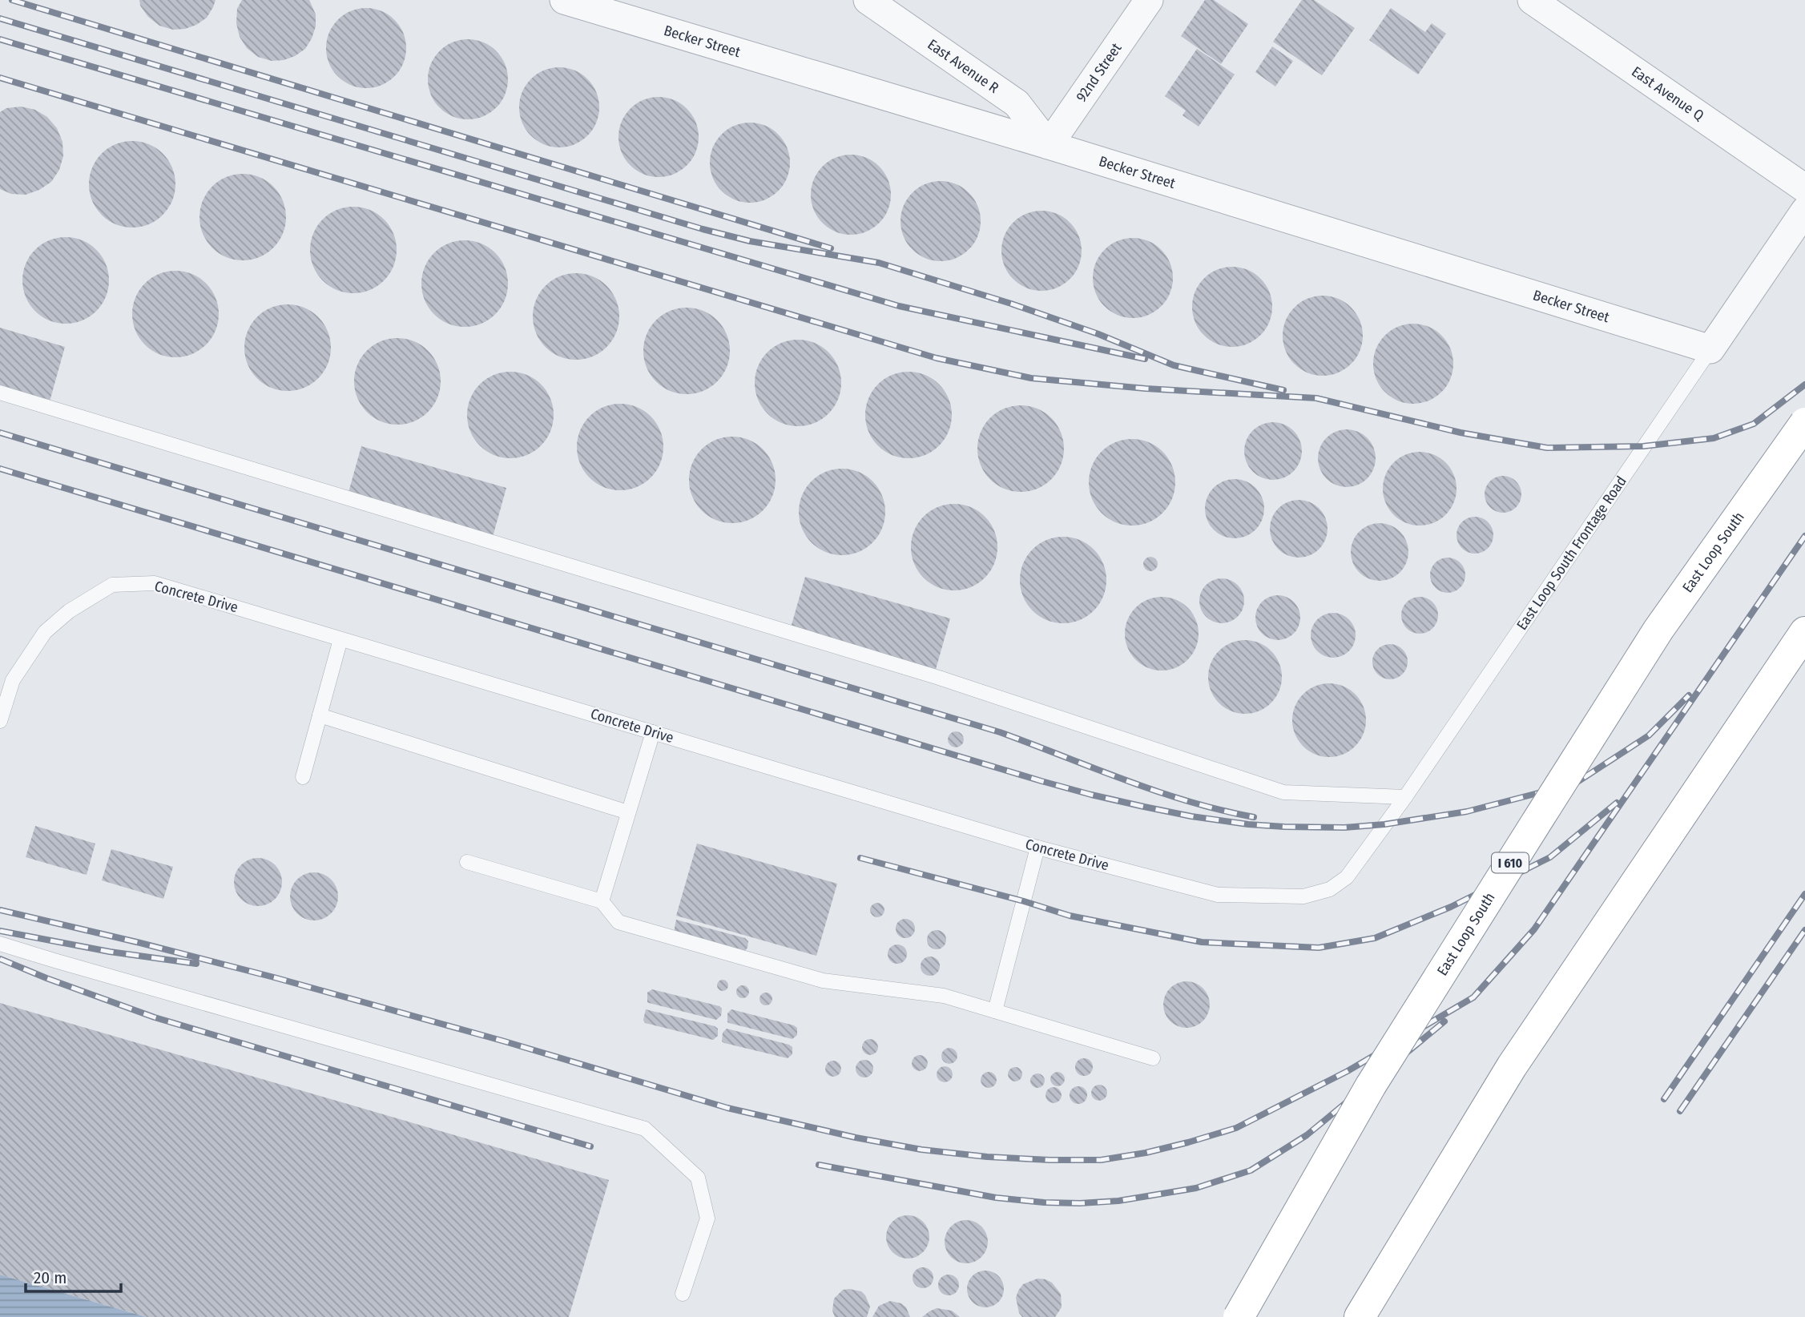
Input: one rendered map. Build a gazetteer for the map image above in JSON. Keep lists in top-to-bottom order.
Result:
{
  "streets": {
    "highway": ["East Loop South", "I 610"],
    "street": [
      "Becker Street",
      "East Avenue R",
      "92nd Street",
      "East Avenue Q",
      "East Loop South Frontage Road"
    ],
    "lane": ["Concrete Drive"]
  },
  "crossings": [
    ["Becker Street", "East Avenue R"],
    ["Becker Street", "92nd Street"],
    ["Becker Street", "East Loop South Frontage Road"],
    ["East Avenue R", "92nd Street"],
    ["East Loop South Frontage Road", "Concrete Drive"]
  ],
  "scale_bar": "20 m"
}
